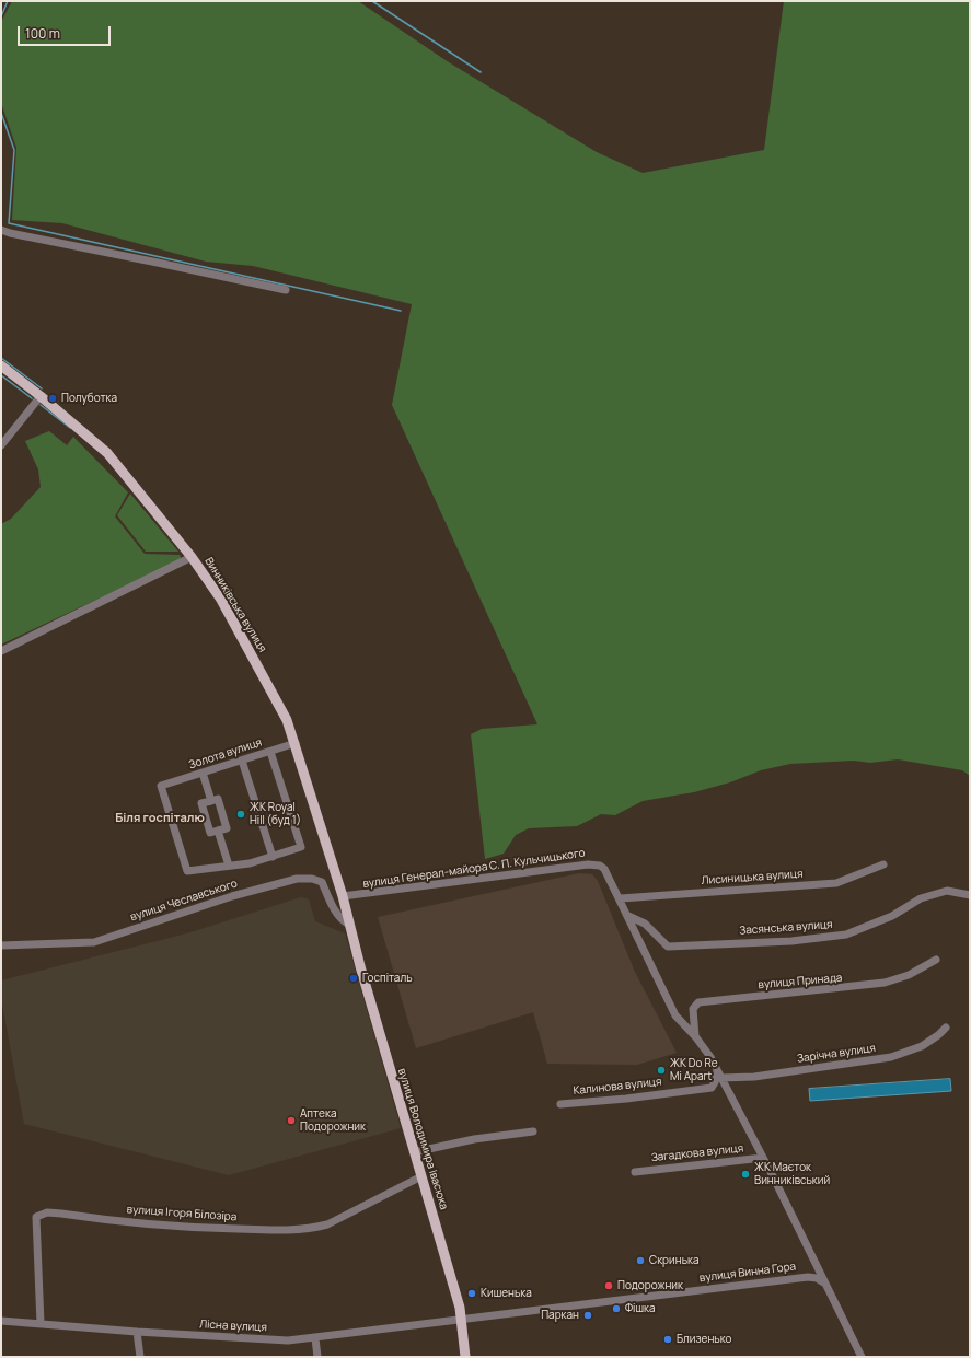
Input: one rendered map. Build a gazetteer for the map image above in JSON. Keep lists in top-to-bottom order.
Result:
{
  "streets": {
    "main road": ["Винниківська вулиця", "вулиця Володимира Івасюка"],
    "street": [
      "Золота вулиця",
      "вулиця Генерал-майора С. П. Кульчицького",
      "Лисиницька вулиця",
      "вулиця Чеславського",
      "Засянська вулиця",
      "вулиця Принада",
      "Зарічна вулиця",
      "Калинова вулиця",
      "Загадкова вулиця",
      "вулиця Ігоря Білозіра",
      "вулиця Винна Гора",
      "Лісна вулиця"
    ]
  },
  "crossings": [
    ["Винниківська вулиця", "Золота вулиця"],
    ["Винниківська вулиця", "вулиця Генерал-майора С. П. Кульчицького"],
    ["Винниківська вулиця", "вулиця Володимира Івасюка"],
    ["вулиця Генерал-майора С. П. Кульчицького", "Лисиницька вулиця"],
    ["вулиця Генерал-майора С. П. Кульчицького", "Засянська вулиця"],
    ["вулиця Генерал-майора С. П. Кульчицького", "вулиця Принада"],
    ["вулиця Генерал-майора С. П. Кульчицького", "Зарічна вулиця"],
    ["вулиця Генерал-майора С. П. Кульчицького", "Калинова вулиця"],
    ["вулиця Генерал-майора С. П. Кульчицького", "вулиця Володимира Івасюка"],
    ["вулиця Генерал-майора С. П. Кульчицького", "Загадкова вулиця"],
    ["вулиця Генерал-майора С. П. Кульчицького", "вулиця Винна Гора"],
    ["вулиця Чеславського", "вулиця Володимира Івасюка"],
    ["Зарічна вулиця", "Калинова вулиця"],
    ["вулиця Володимира Івасюка", "вулиця Ігоря Білозіра"],
    ["вулиця Володимира Івасюка", "вулиця Винна Гора"],
    ["вулиця Володимира Івасюка", "Лісна вулиця"],
    ["вулиця Ігоря Білозіра", "Лісна вулиця"],
    ["вулиця Винна Гора", "Лісна вулиця"]
  ],
  "districts": ["Біля госпіталю"],
  "places": [
    "Полуботка",
    "ЖК Royal Hill (буд 1)",
    "Госпіталь",
    "ЖК Do Re Mi Apart",
    "Аптека Подорожник",
    "ЖК Маєток Винниківський",
    "Скринька",
    "Подорожник",
    "Кишенька",
    "Фішка",
    "Паркан",
    "Близенько"
  ],
  "scale_bar": "100 m"
}
